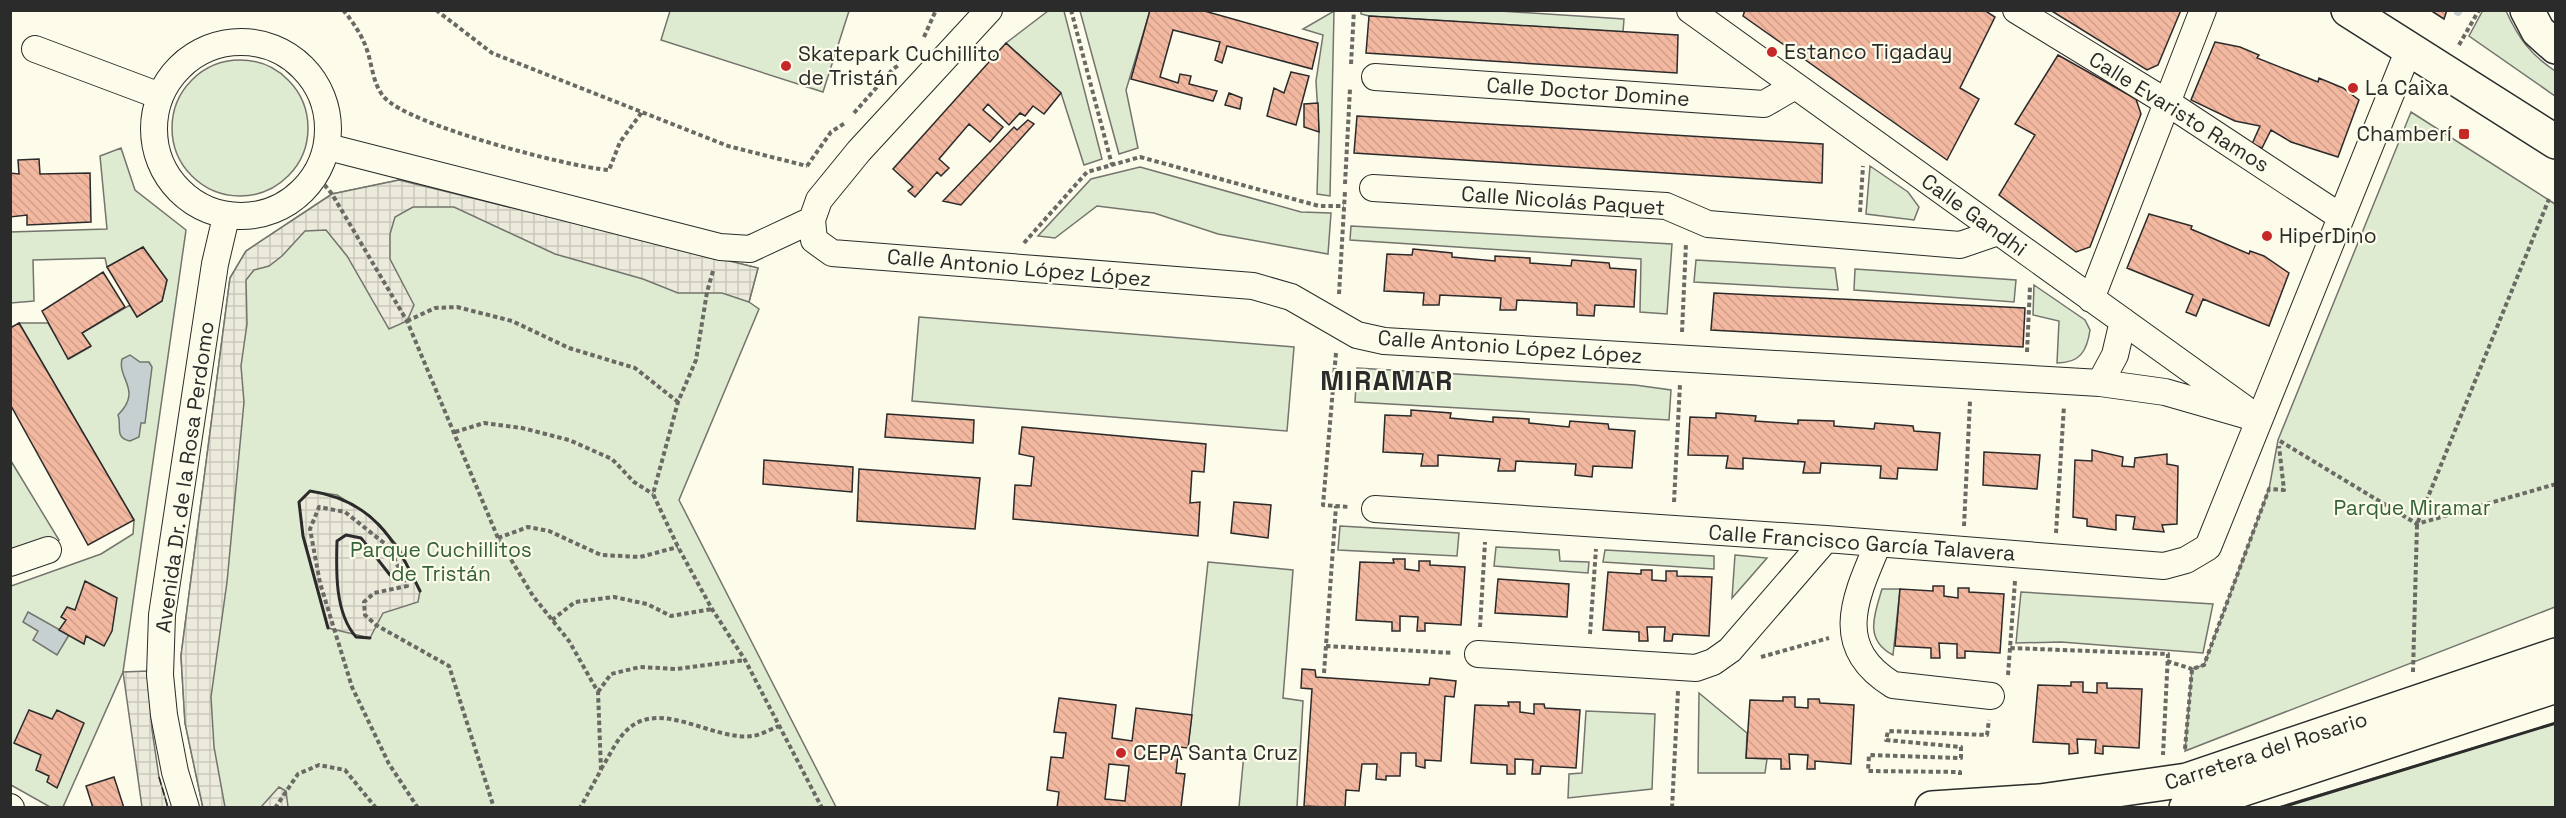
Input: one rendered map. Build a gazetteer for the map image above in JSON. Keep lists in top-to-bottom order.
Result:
{
  "streets": {
    "main road": ["Carretera del Rosario"],
    "street": [
      "Calle Doctor Domine",
      "Calle Evaristo Ramos",
      "Calle Nicolás Paquet",
      "Calle Gandhi",
      "Calle Antonio López López",
      "Avenida Dr. de la Rosa Perdomo",
      "Calle Francisco García Talavera"
    ]
  },
  "crossings": [
    ["Calle Doctor Domine", "Calle Gandhi"],
    ["Calle Evaristo Ramos", "Calle Francisco García Talavera"],
    ["Calle Nicolás Paquet", "Calle Gandhi"],
    ["Calle Gandhi", "Calle Antonio López López"],
    ["Calle Gandhi", "Calle Francisco García Talavera"],
    ["Calle Antonio López López", "Calle Francisco García Talavera"]
  ],
  "districts": ["MIRAMAR"],
  "parks": ["Parque Miramar", "Parque Cuchillitos de Tristán"],
  "places": {
    "other": [
      "Estanco Tigaday",
      "Skatepark Cuchillito de Tristán",
      "La Caixa",
      "HiperDino",
      "CEPA Santa Cruz"
    ],
    "transit": ["Chamberí"]
  }
}
